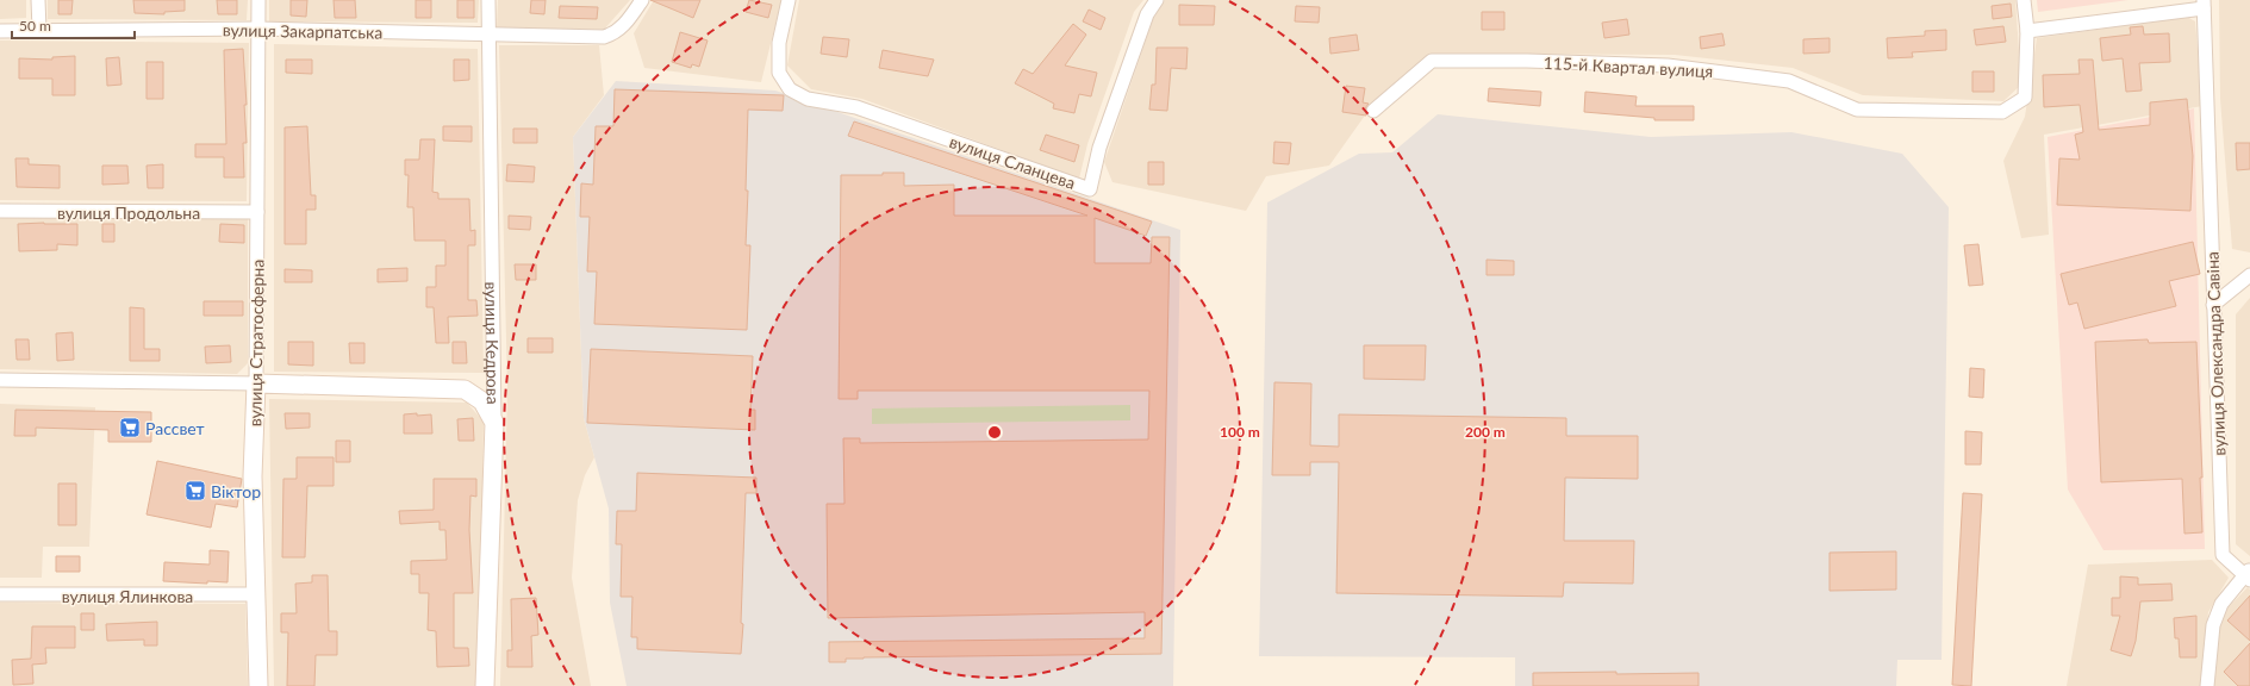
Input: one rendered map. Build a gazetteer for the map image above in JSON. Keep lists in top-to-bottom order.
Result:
{
  "streets": {
    "street": [
      "вулиця Закарпатська",
      "115-й Квартал вулиця",
      "вулиця Сланцева",
      "вулиця Продольна",
      "вулиця Стратосферна",
      "вулиця Кедрова",
      "вулиця Олександра Савіна",
      "вулиця Ялинкова"
    ]
  },
  "crossings": [
    ["вулиця Закарпатська", "вулиця Стратосферна"],
    ["вулиця Закарпатська", "вулиця Кедрова"],
    ["вулиця Продольна", "вулиця Стратосферна"],
    ["вулиця Стратосферна", "вулиця Ялинкова"]
  ],
  "places": {
    "supermarket": ["Рассвет", "Віктор"]
  },
  "scale_bar": "50 m",
  "rings": ["100 m", "200 m"]
}
